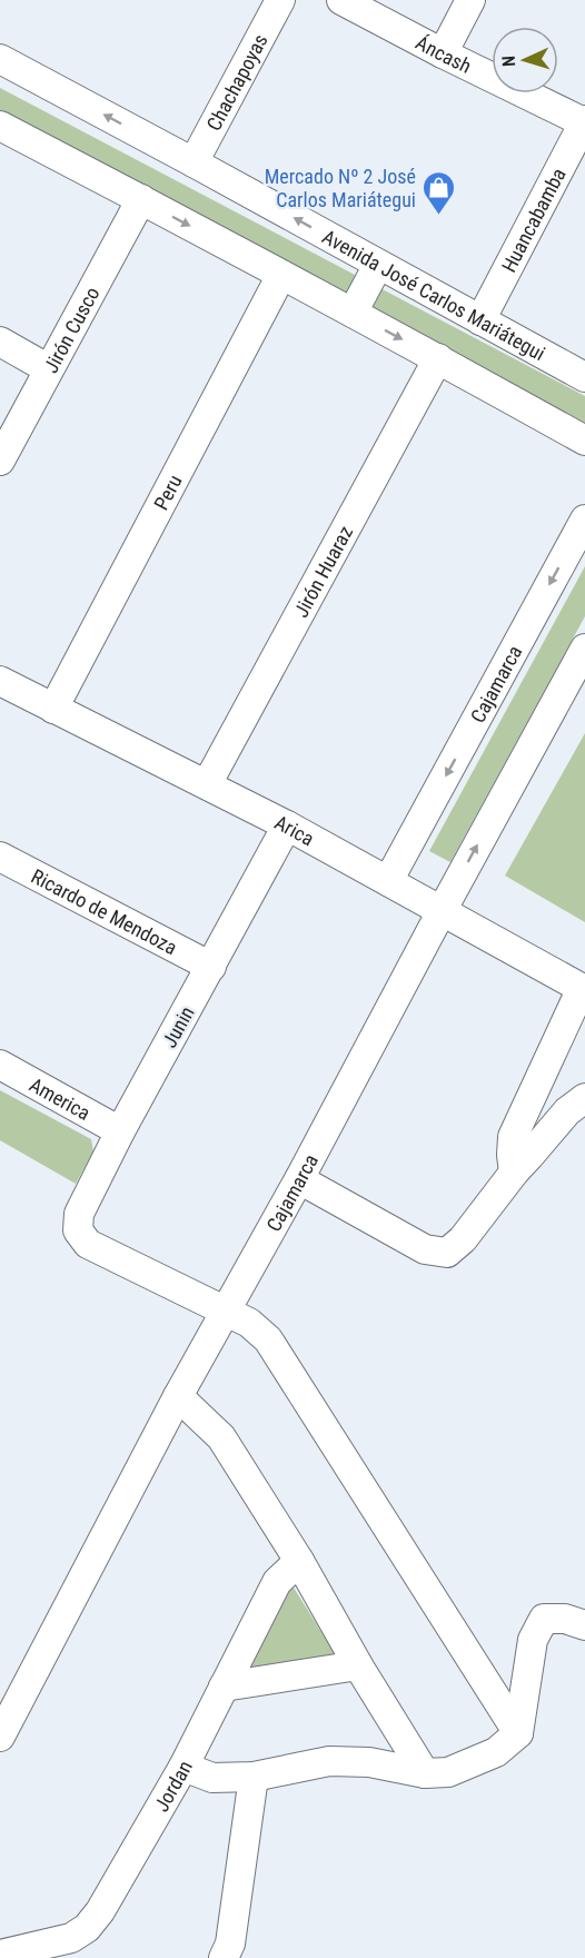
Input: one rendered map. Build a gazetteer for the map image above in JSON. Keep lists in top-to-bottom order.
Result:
{
  "streets": {
    "street": [
      "Áncash",
      "Chachapoyas",
      "Huancabamba",
      "Avenida José Carlos Mariátegui",
      "Jirón Cusco",
      "Peru",
      "Jirón Huaraz",
      "Cajamarca",
      "Arica",
      "Ricardo de Mendoza",
      "Junin",
      "America",
      "Jordan"
    ]
  },
  "crossings": [
    ["Áncash", "Huancabamba"],
    ["Chachapoyas", "Avenida José Carlos Mariátegui"],
    ["Huancabamba", "Avenida José Carlos Mariátegui"],
    ["Peru", "Arica"],
    ["Jirón Huaraz", "Arica"],
    ["Cajamarca", "Arica"],
    ["Cajamarca", "Junin"],
    ["Arica", "Junin"],
    ["Ricardo de Mendoza", "Junin"],
    ["Junin", "America"]
  ],
  "places": {
    "shop": ["Mercado Nº 2 José Carlos Mariátegui"]
  },
  "north": "left"
}
